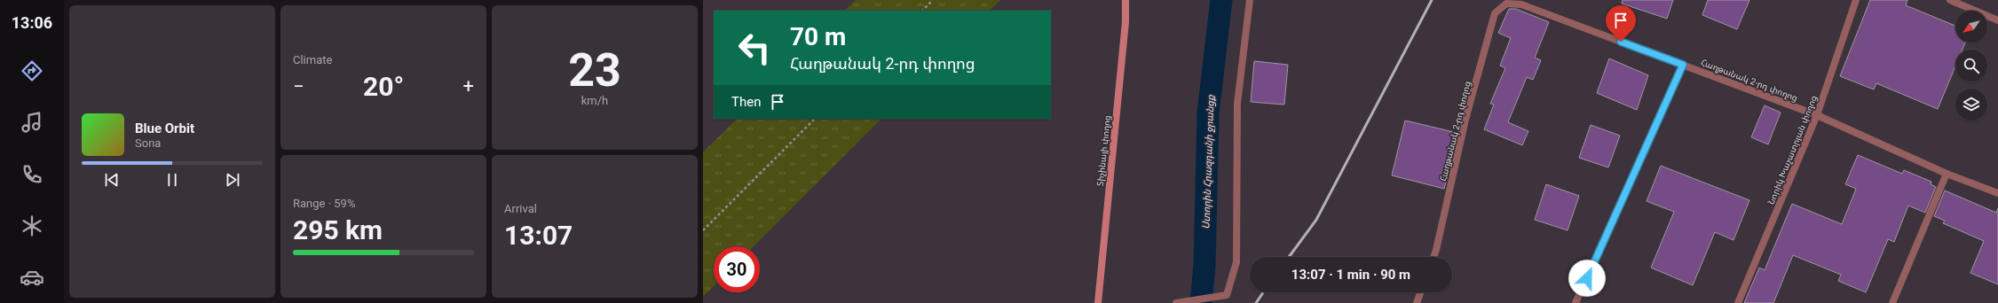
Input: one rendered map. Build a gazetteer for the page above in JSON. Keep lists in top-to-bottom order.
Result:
{
  "streets": {
    "street": ["Հաղթանակ 2-րդ փողոց", "Նորիկ Խաչատրյան փողոց", "Տիչինայի փողոց"]
  },
  "crossings": [
    ["Հաղթանակ 2-րդ փողոց", "Նորիկ Խաչատրյան փողոց"]
  ],
  "water": ["Ստորին Հրազդանի ջրանցք"],
  "north": "bottom left",
  "page": {
    "tabs": "13:06",
    "tile": [
      "Climate",
      ["23", "km/h"],
      ["Range · 59%", "295 km"],
      ["Arrival", "13:07"]
    ],
    "turn": ["70 m", "Հաղթանակ 2-րդ փողոց"],
    "heat": ["−", "20°", "+"],
    "then": "Then",
    "song": ["Blue Orbit", "Sona"],
    "limit": "30",
    "trip": "13:07 · 1 min · 90 m"
  }
}
